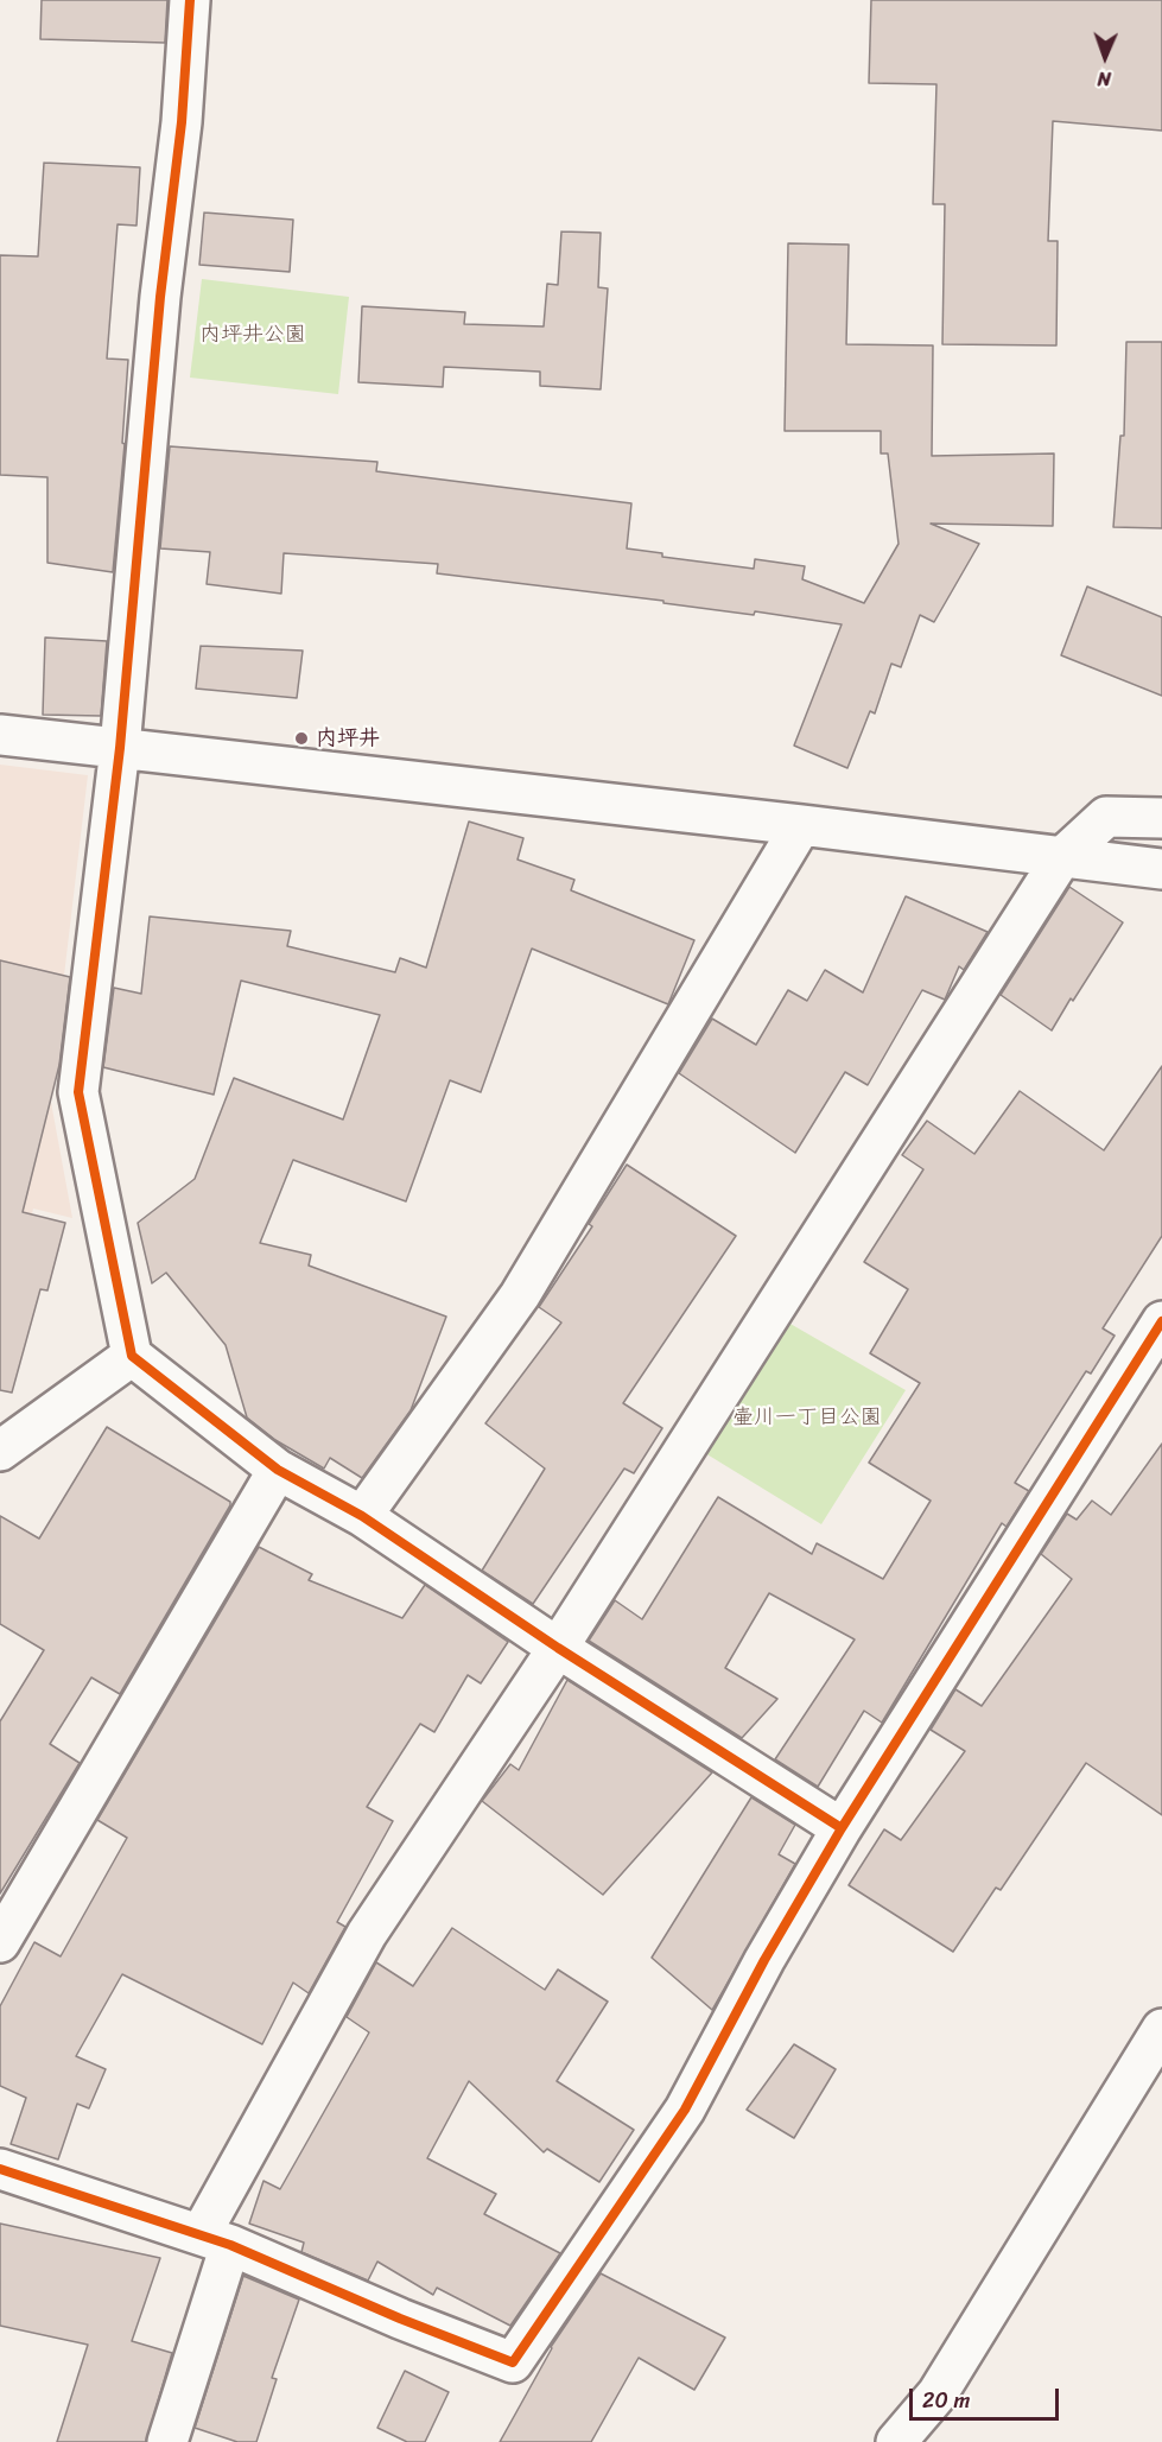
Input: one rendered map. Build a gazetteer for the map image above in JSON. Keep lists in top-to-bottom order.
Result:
{
  "parks": ["内坪井公園", "壷川一丁目公園"],
  "places": ["内坪井"],
  "scale_bar": "20 m",
  "north": "bottom"
}
